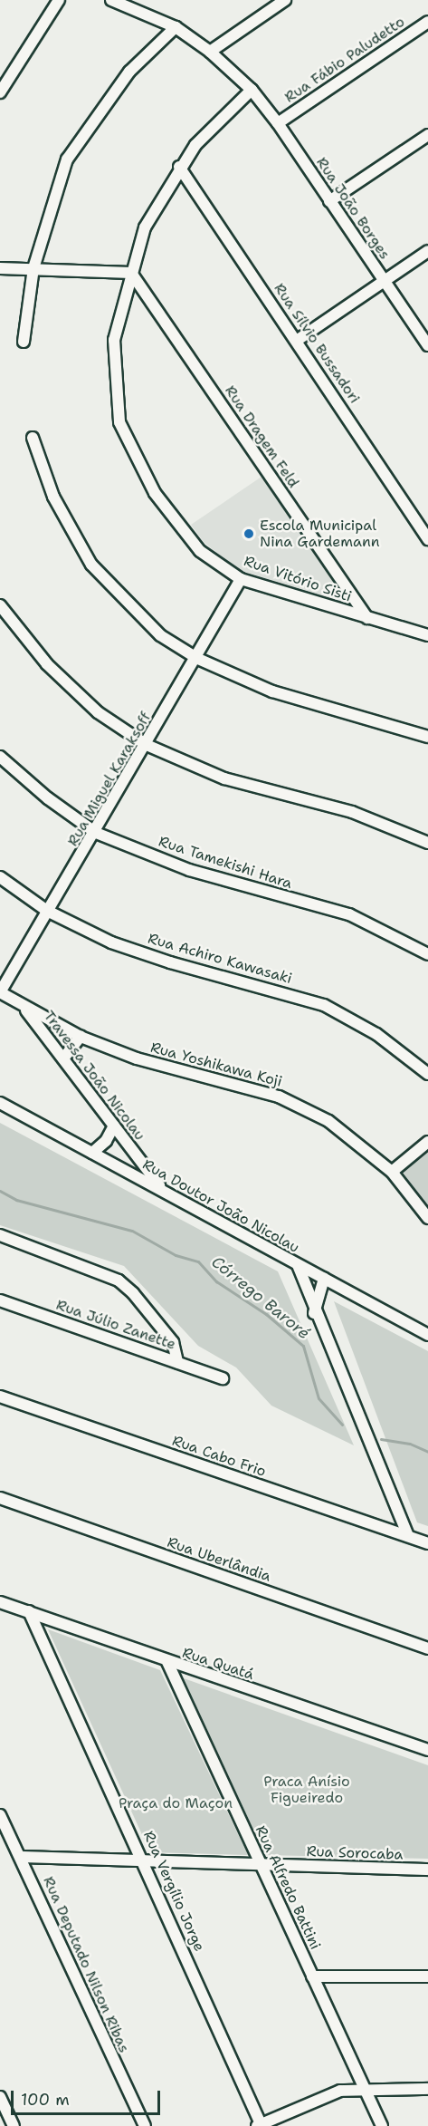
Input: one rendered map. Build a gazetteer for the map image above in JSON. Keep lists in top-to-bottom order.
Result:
{
  "streets": {
    "street": [
      "Rua Fábio Paludetto",
      "Rua João Borges",
      "Rua Sílvio Bussadori",
      "Rua Dragem Feld",
      "Rua Vitório Sisti",
      "Rua Miguel Karaksoff",
      "Rua Tamekishi Hara",
      "Rua Achiro Kawasaki",
      "Rua Yoshikawa Koji",
      "Travessa João Nicolau",
      "Rua Doutor João Nicolau",
      "Rua Júlio Zanette",
      "Rua Cabo Frio",
      "Rua Uberlândia",
      "Rua Quatá",
      "Rua Sorocaba",
      "Rua Alfredo Battini",
      "Rua Vergílio Jorge",
      "Rua Deputado Nilson Ribas"
    ]
  },
  "crossings": [
    ["Rua Fábio Paludetto", "Rua João Borges"],
    ["Rua João Borges", "Rua Vitório Sisti"],
    ["Rua Sílvio Bussadori", "Rua Vitório Sisti"],
    ["Rua Dragem Feld", "Rua Vitório Sisti"],
    ["Rua Vitório Sisti", "Rua Miguel Karaksoff"],
    ["Rua Miguel Karaksoff", "Rua Tamekishi Hara"],
    ["Rua Miguel Karaksoff", "Rua Achiro Kawasaki"],
    ["Rua Miguel Karaksoff", "Rua Yoshikawa Koji"],
    ["Rua Yoshikawa Koji", "Travessa João Nicolau"],
    ["Travessa João Nicolau", "Rua Doutor João Nicolau"],
    ["Rua Quatá", "Rua Alfredo Battini"],
    ["Rua Quatá", "Rua Vergílio Jorge"],
    ["Rua Sorocaba", "Rua Alfredo Battini"],
    ["Rua Sorocaba", "Rua Vergílio Jorge"],
    ["Rua Sorocaba", "Rua Deputado Nilson Ribas"]
  ],
  "water": ["Córrego Baroré"],
  "parks": ["Praca Anísio Figueiredo", "Praça do Maçon"],
  "places": ["Escola Municipal Nina Gardemann"],
  "scale_bar": "100 m"
}
